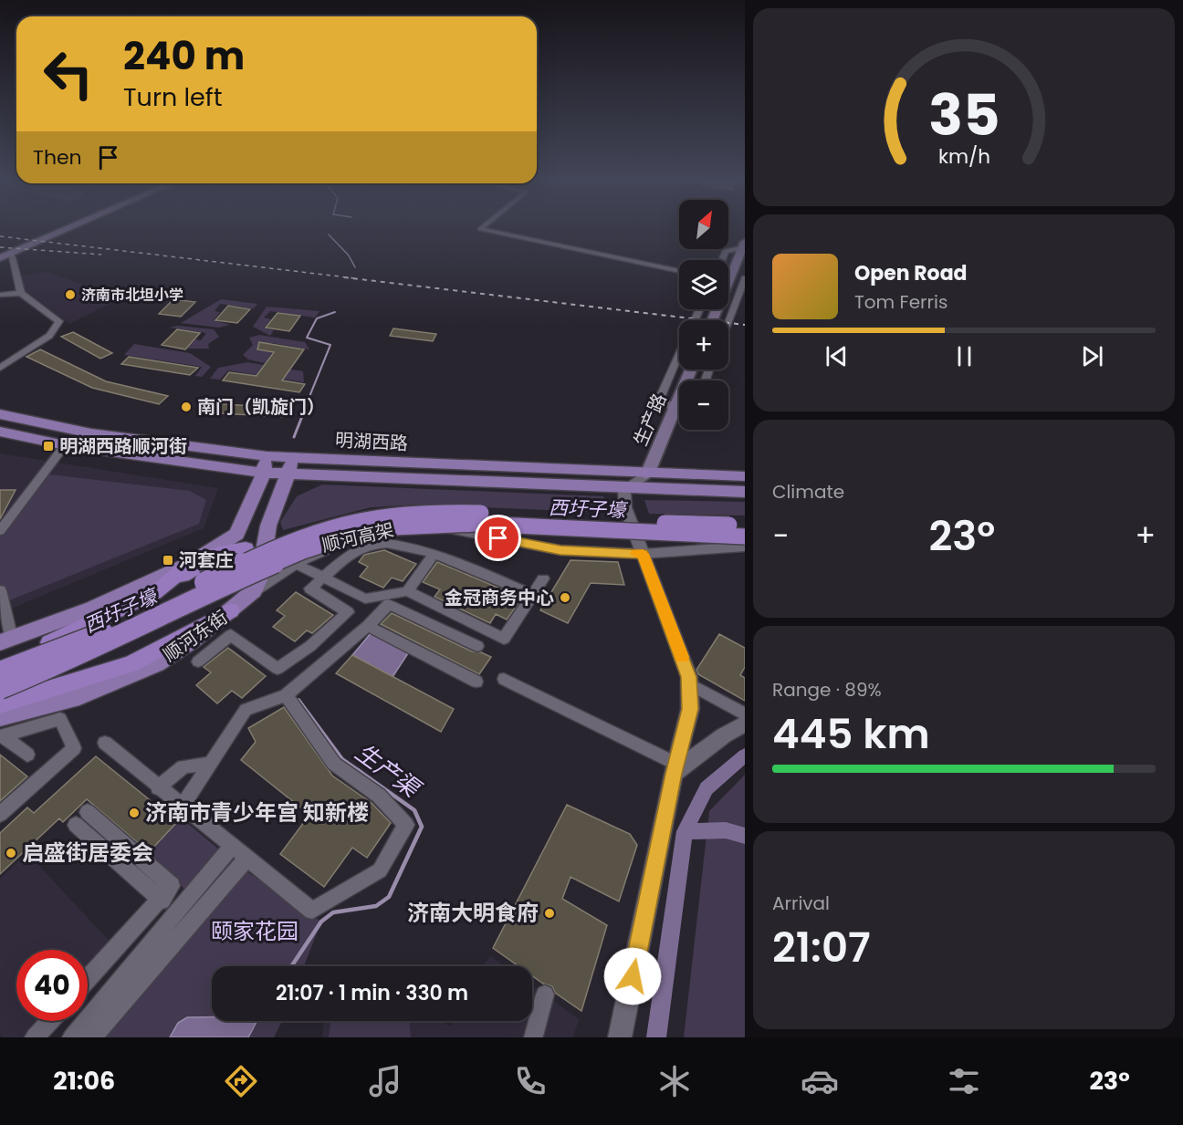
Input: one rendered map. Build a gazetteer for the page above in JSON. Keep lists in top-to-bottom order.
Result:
{
  "streets": {
    "highway": ["顺河高架"],
    "main road": ["生产路", "明湖西路", "顺河东街"]
  },
  "crossings": [
    ["生产路", "明湖西路"]
  ],
  "water": ["西圩子壕", "生产渠"],
  "parks": ["颐家花园"],
  "places": {
    "other": [
      "济南市北坦小学",
      "南门（凯旋门）",
      "金冠商务中心",
      "济南市青少年宫 知新楼",
      "启盛街居委会",
      "济南大明食府"
    ],
    "transit": ["明湖西路顺河街", "河套庄"]
  },
  "north": "top right",
  "page": {
    "turn": ["240 m", "Turn left"],
    "then": "Then",
    "map_buttons": ["+", "−"],
    "song": ["Open Road", "Tom Ferris"],
    "tile": [
      "Climate",
      ["Range · 89%", "445 km"],
      ["Arrival", "21:07"]
    ],
    "heat": ["−", "23°", "+"],
    "limit": "40",
    "trip": "21:07 · 1 min · 330 m",
    "tabs": ["21:06", "23°"],
    "gauge": ["35", "km/h"]
  }
}
